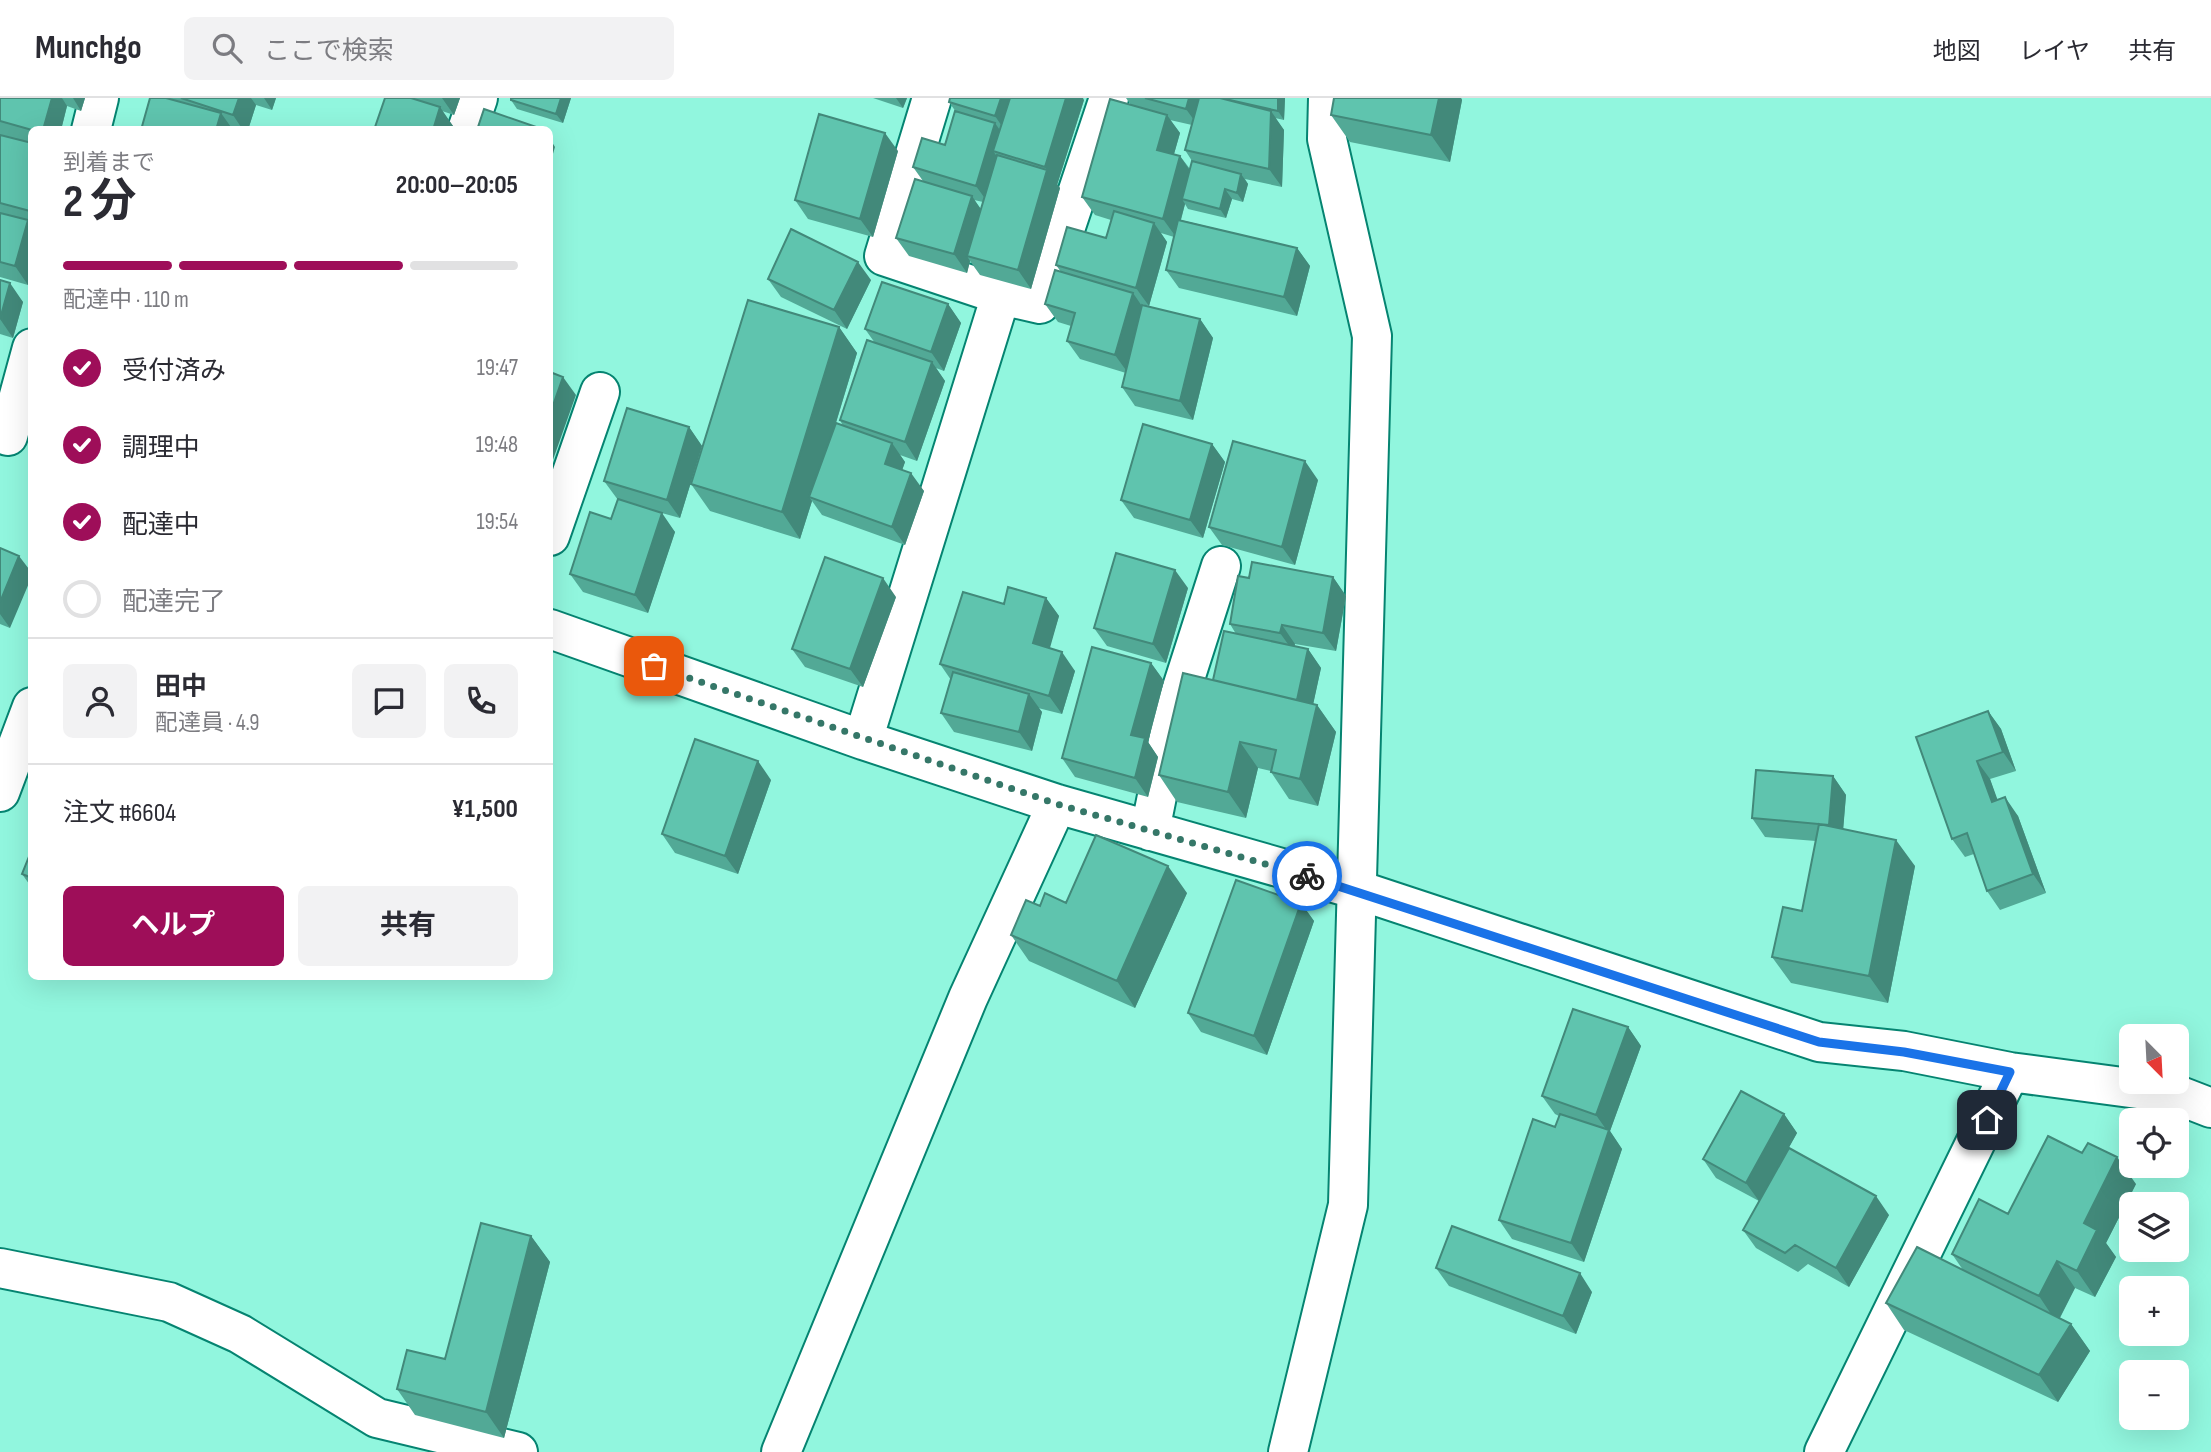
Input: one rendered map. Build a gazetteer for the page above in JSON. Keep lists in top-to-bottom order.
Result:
{
  "north": "bottom right",
  "page": {
    "header": "Munchgo",
    "search": "ここで検索",
    "nav": ["地図", "レイヤ", "共有"],
    "heading": ["2 分", "到着まで", "20:00–20:05"],
    "panel": [
      "田中",
      "配達員 · 4.9",
      "注文 #6604",
      "¥1,500"
    ],
    "bar": "配達中 · 110 m",
    "list": [
      ["受付済み", "19:47"],
      ["調理中", "19:48"],
      ["配達中", "19:54"],
      "配達完了"
    ],
    "buttons": ["ヘルプ", "共有"],
    "map_buttons": ["+", "−"]
  }
}
